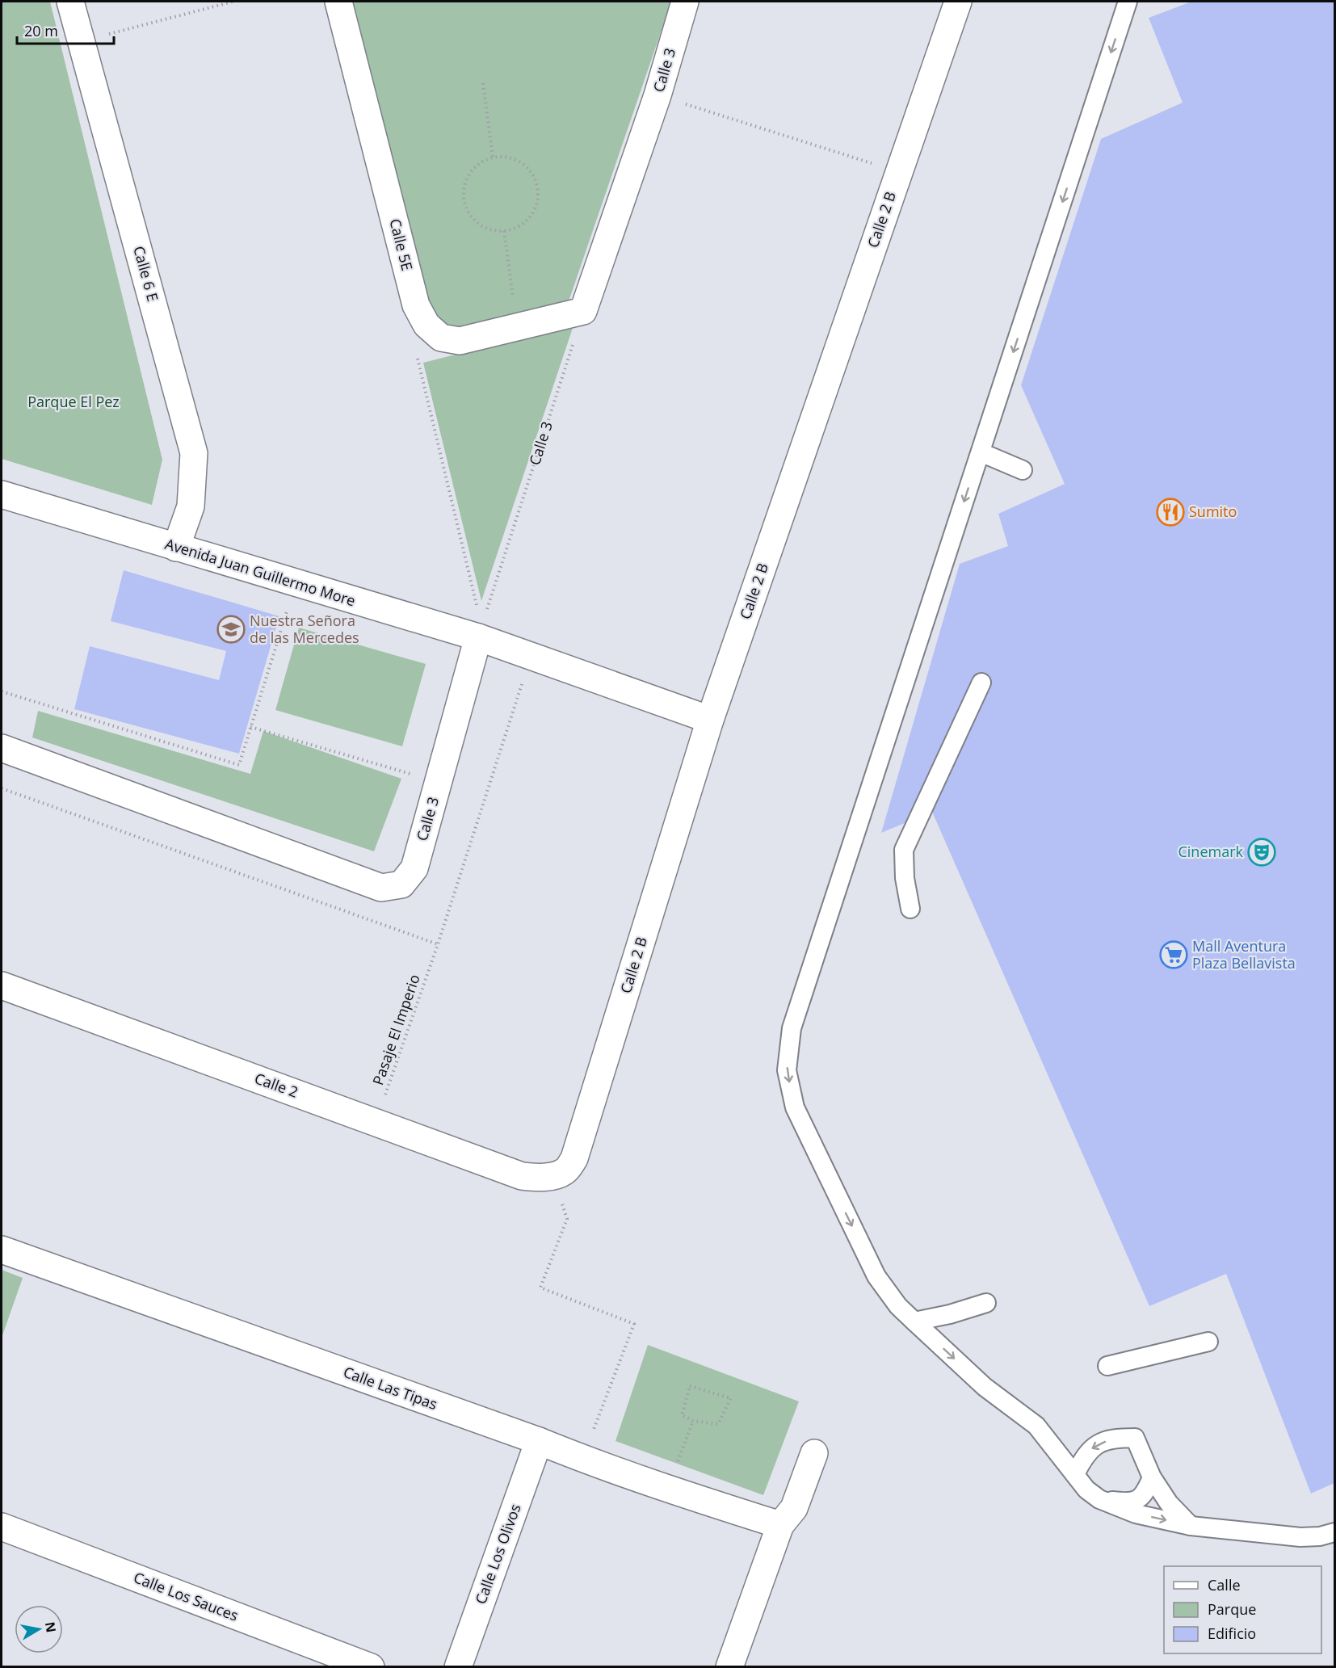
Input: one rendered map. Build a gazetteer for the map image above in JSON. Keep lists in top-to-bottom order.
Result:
{
  "streets": {
    "street": [
      "Calle 3",
      "Calle 2 B",
      "Calle 5E",
      "Calle 6 E",
      "Avenida Juan Guillermo More",
      "Calle 2",
      "Calle Las Tipas",
      "Calle Los Olivos",
      "Calle Los Sauces"
    ],
    "path": ["Pasaje El Imperio"]
  },
  "crossings": [
    ["Calle 3", "Calle 5E"],
    ["Calle 3", "Avenida Juan Guillermo More"],
    ["Calle 2 B", "Avenida Juan Guillermo More"],
    ["Calle 2 B", "Calle 2"],
    ["Calle 6 E", "Avenida Juan Guillermo More"],
    ["Avenida Juan Guillermo More", "Pasaje El Imperio"],
    ["Pasaje El Imperio", "Calle 2"],
    ["Calle Las Tipas", "Calle Los Olivos"]
  ],
  "parks": ["Parque El Pez"],
  "places": {
    "restaurant": ["Sumito"],
    "school or university": ["Nuestra Señora de las Mercedes"],
    "theatre": ["Cinemark"],
    "supermarket": ["Mall Aventura Plaza Bellavista"]
  },
  "legend": ["Calle", "Parque", "Edificio"],
  "scale_bar": "20 m",
  "north": "right"
}
